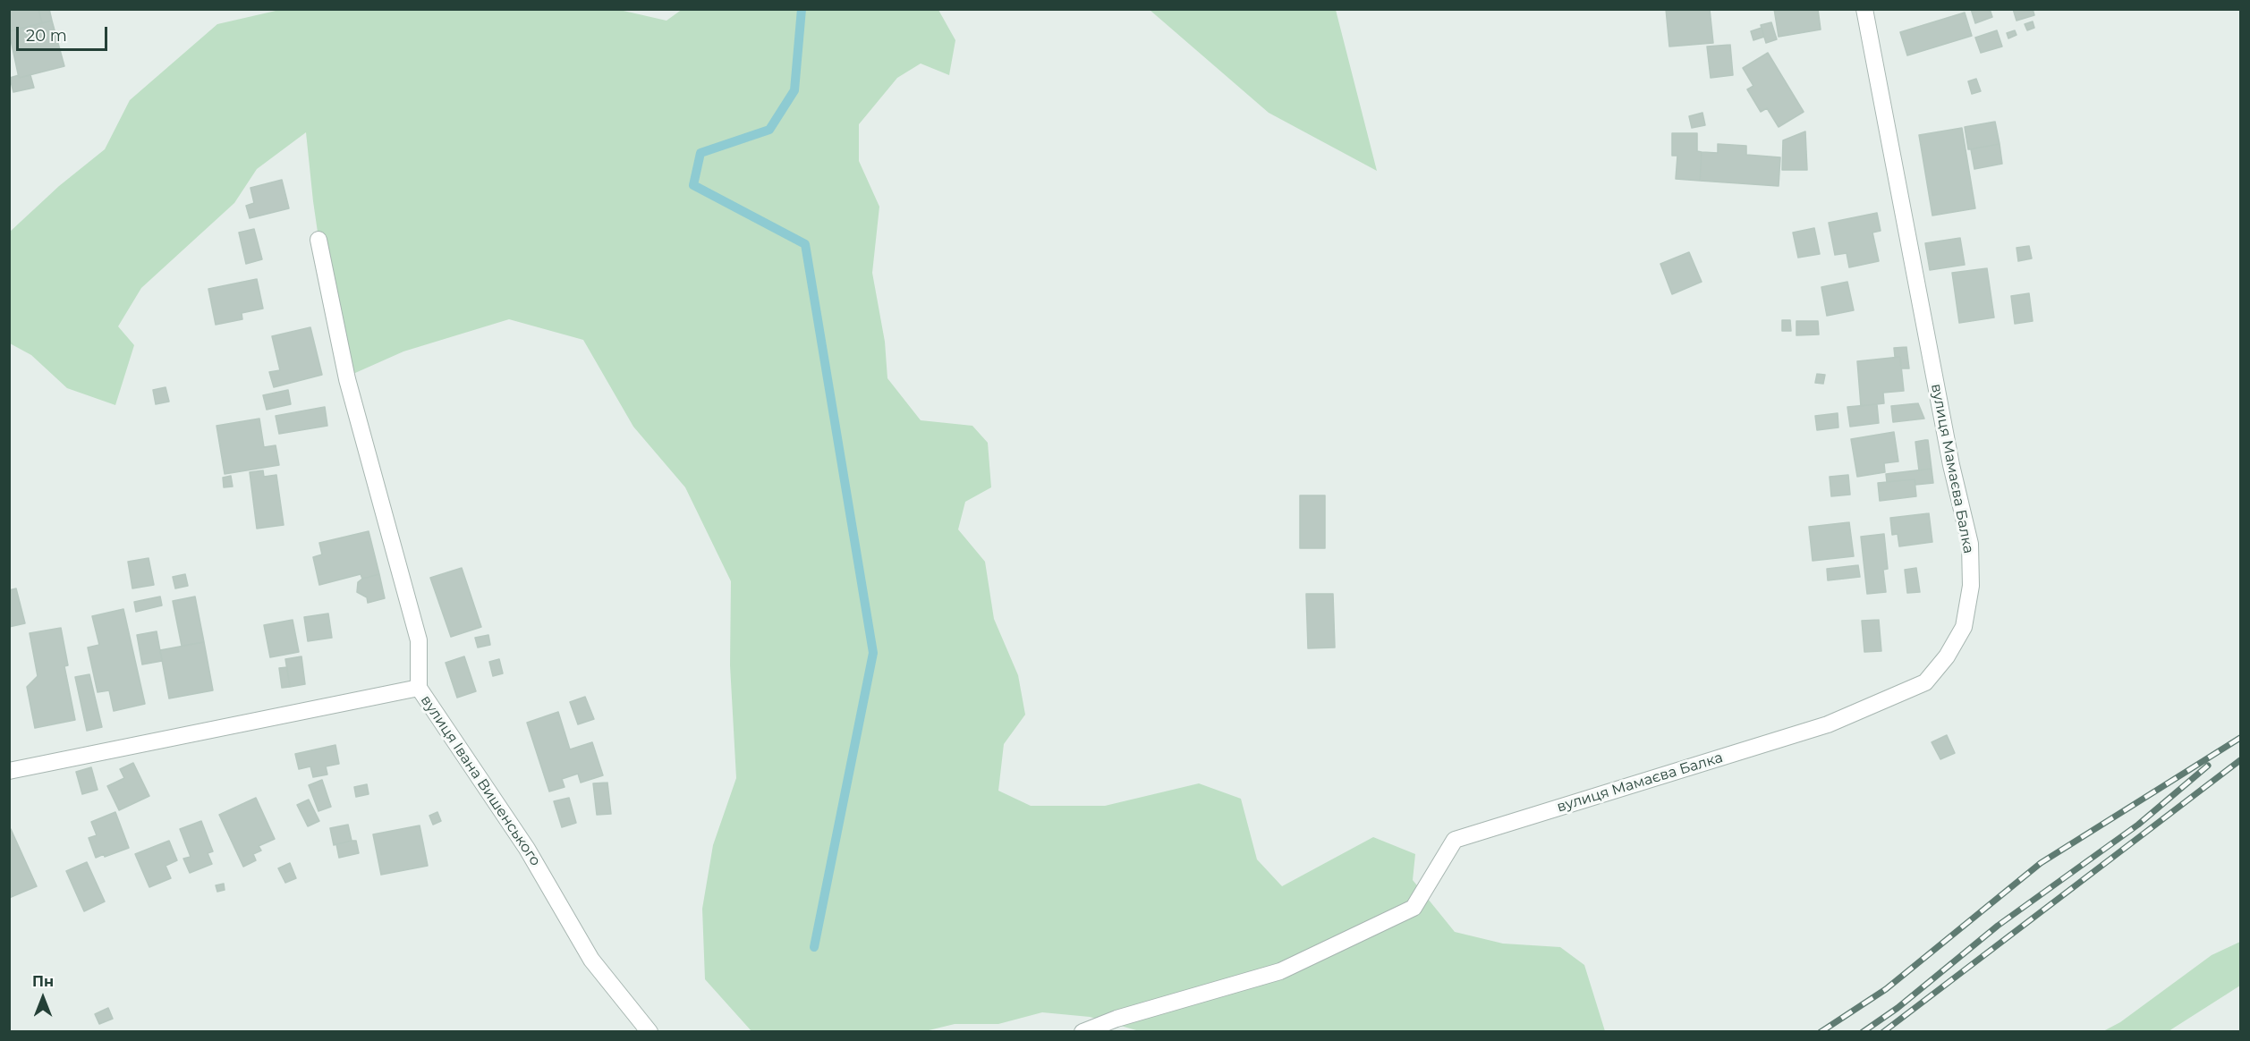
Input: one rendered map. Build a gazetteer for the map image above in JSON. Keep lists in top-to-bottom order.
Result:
{
  "streets": {
    "street": ["вулиця Мамаєва Балка", "вулиця Івана Вишенського"]
  },
  "scale_bar": "20 m",
  "north": "top"
}
